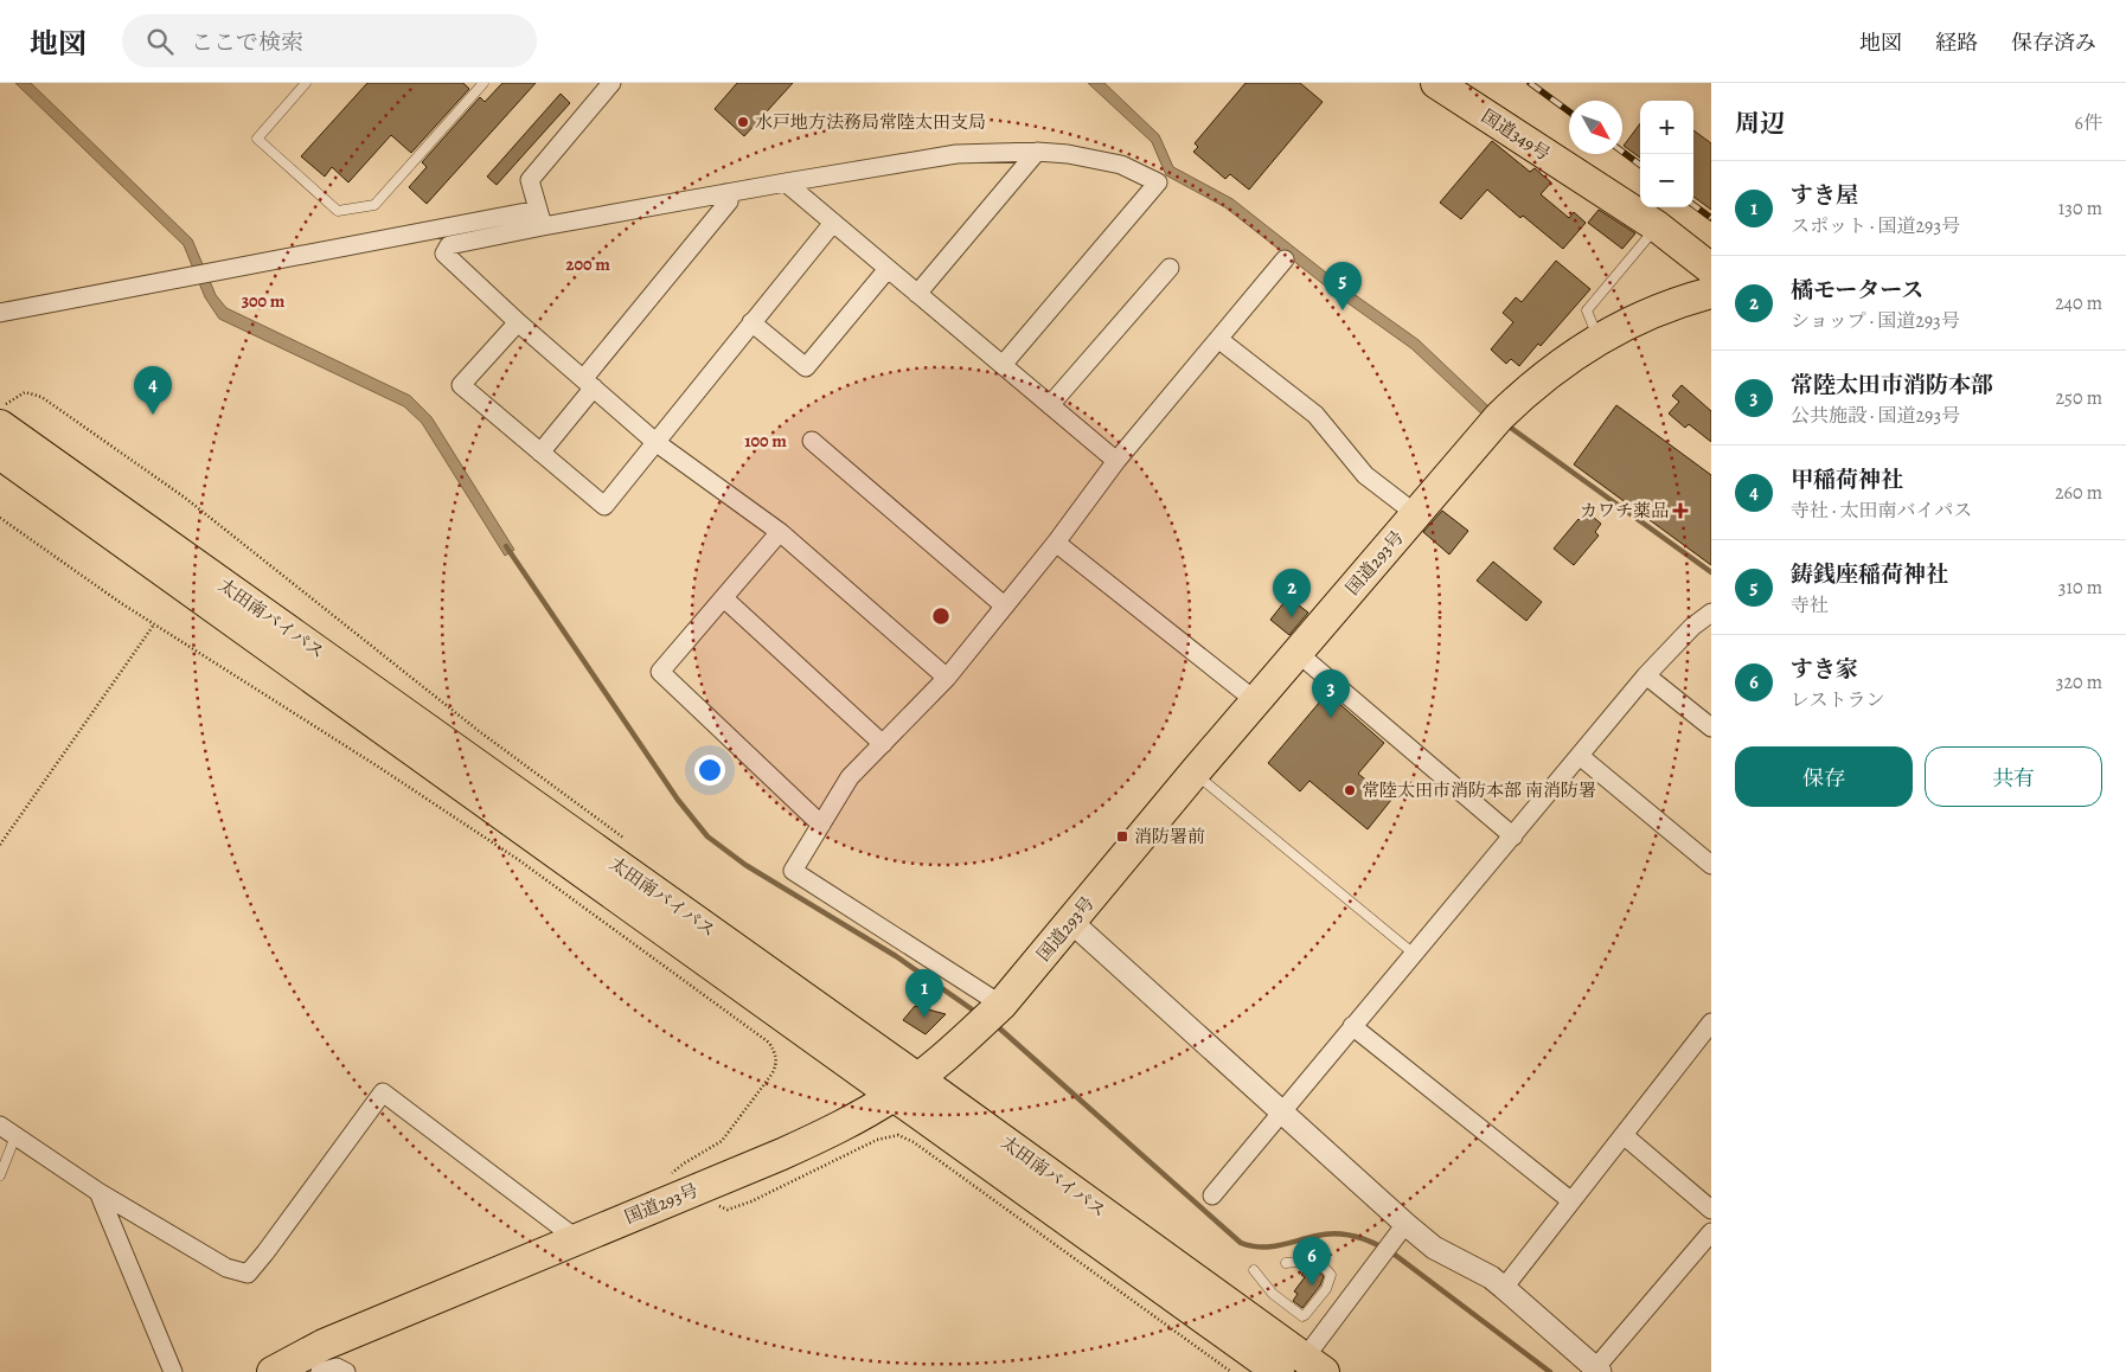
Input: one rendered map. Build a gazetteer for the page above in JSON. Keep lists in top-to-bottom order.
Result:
{
  "streets": {
    "highway": ["国道349号", "国道293号", "太田南バイパス"]
  },
  "crossings": [
    ["国道293号", "太田南バイパス"]
  ],
  "places": {
    "other": ["水戸地方法務局常陸太田支局", "常陸太田市消防本部 南消防署"],
    "health": ["カワチ薬品"],
    "transit": ["消防署前"]
  },
  "north": "bottom right",
  "page": {
    "header": "地図",
    "search": "ここで検索",
    "nav": ["地図", "経路", "保存済み"],
    "heading": ["周辺", "6件"],
    "map_buttons": ["+", "−"],
    "list": [
      {
        "mark": "1",
        "name": "すき屋",
        "note": "スポット · 国道293号",
        "value": "130 m"
      },
      {
        "mark": "2",
        "name": "橘モータース",
        "note": "ショップ · 国道293号",
        "value": "240 m"
      },
      {
        "mark": "3",
        "name": "常陸太田市消防本部",
        "note": "公共施設 · 国道293号",
        "value": "250 m"
      },
      {
        "mark": "4",
        "name": "甲稲荷神社",
        "note": "寺社 · 太田南バイパス",
        "value": "260 m"
      },
      {
        "mark": "5",
        "name": "鋳銭座稲荷神社",
        "note": "寺社",
        "value": "310 m"
      },
      {
        "mark": "6",
        "name": "すき家",
        "note": "レストラン",
        "value": "320 m"
      }
    ],
    "pins": [
      "5",
      "4",
      "2",
      "3",
      "1",
      "6"
    ],
    "buttons": ["保存", "共有"]
  },
  "rings": ["200 m", "300 m", "100 m"]
}
